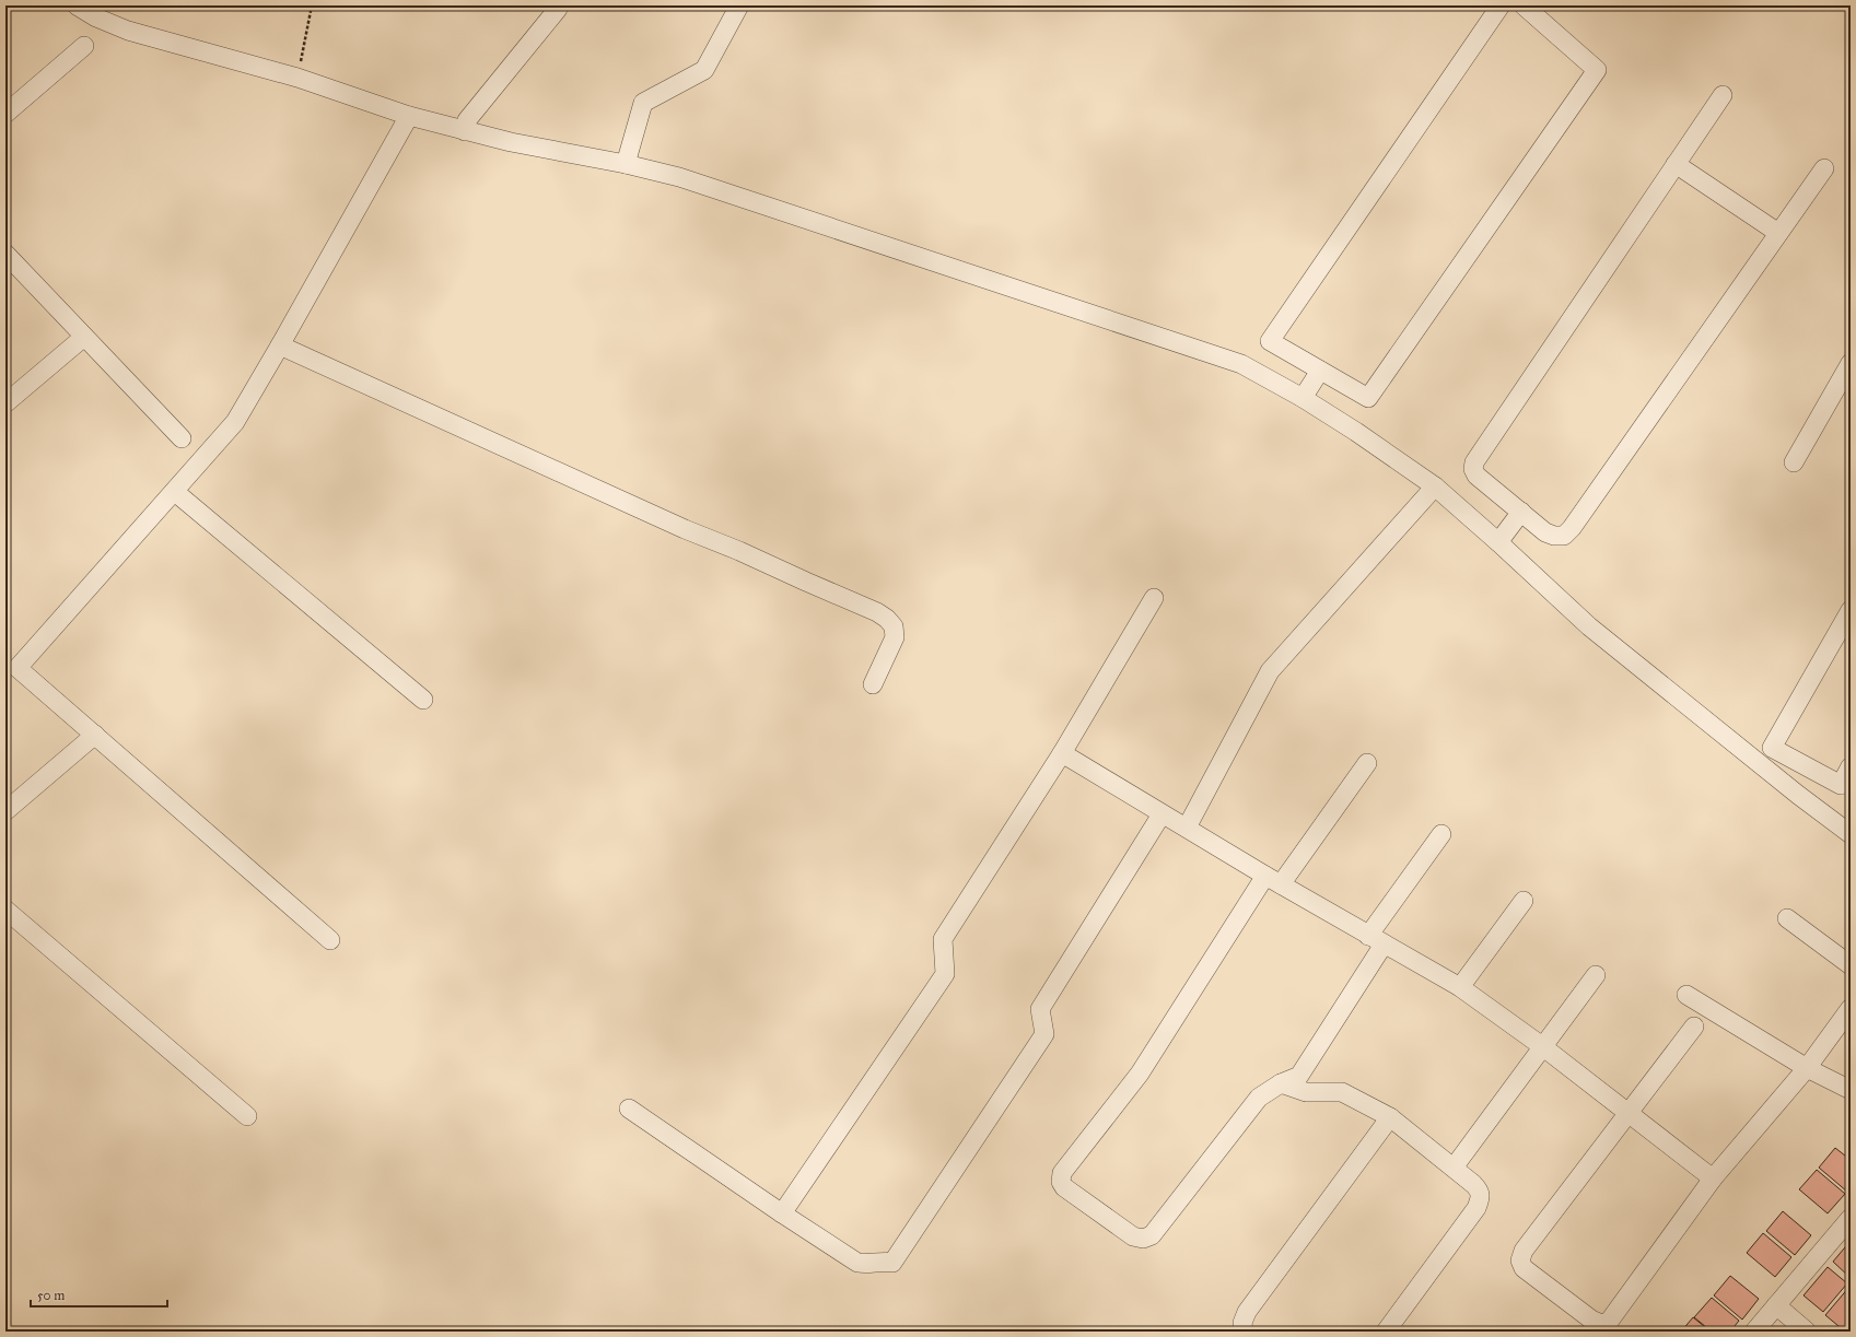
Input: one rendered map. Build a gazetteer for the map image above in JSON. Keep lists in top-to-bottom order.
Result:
{
  "scale_bar": "50 m"
}
